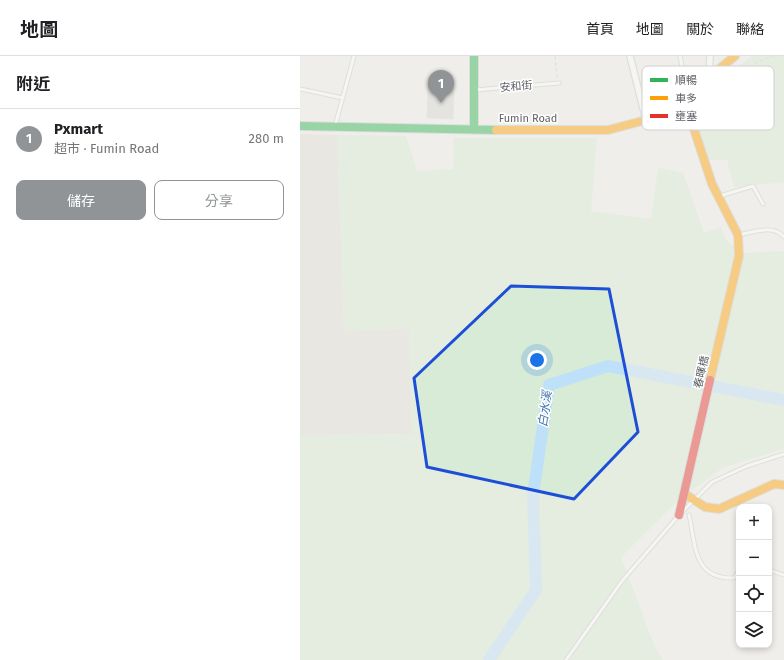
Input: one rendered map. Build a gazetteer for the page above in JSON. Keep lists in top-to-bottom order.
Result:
{
  "streets": {
    "street": ["Fumin Road", "春暉橋"],
    "lane": ["安和街"]
  },
  "water": ["白水溪"],
  "legend": ["順暢", "車多", "壅塞"],
  "page": {
    "header": "地圖",
    "nav": [
      "首頁",
      "地圖",
      "關於",
      "聯絡"
    ],
    "heading": "附近",
    "pins": "1",
    "list": [
      {
        "mark": "1",
        "name": "Pxmart",
        "note": "超市 · Fumin Road",
        "value": "280 m"
      }
    ],
    "buttons": ["儲存", "分享"],
    "map_buttons": ["+", "−"]
  }
}
